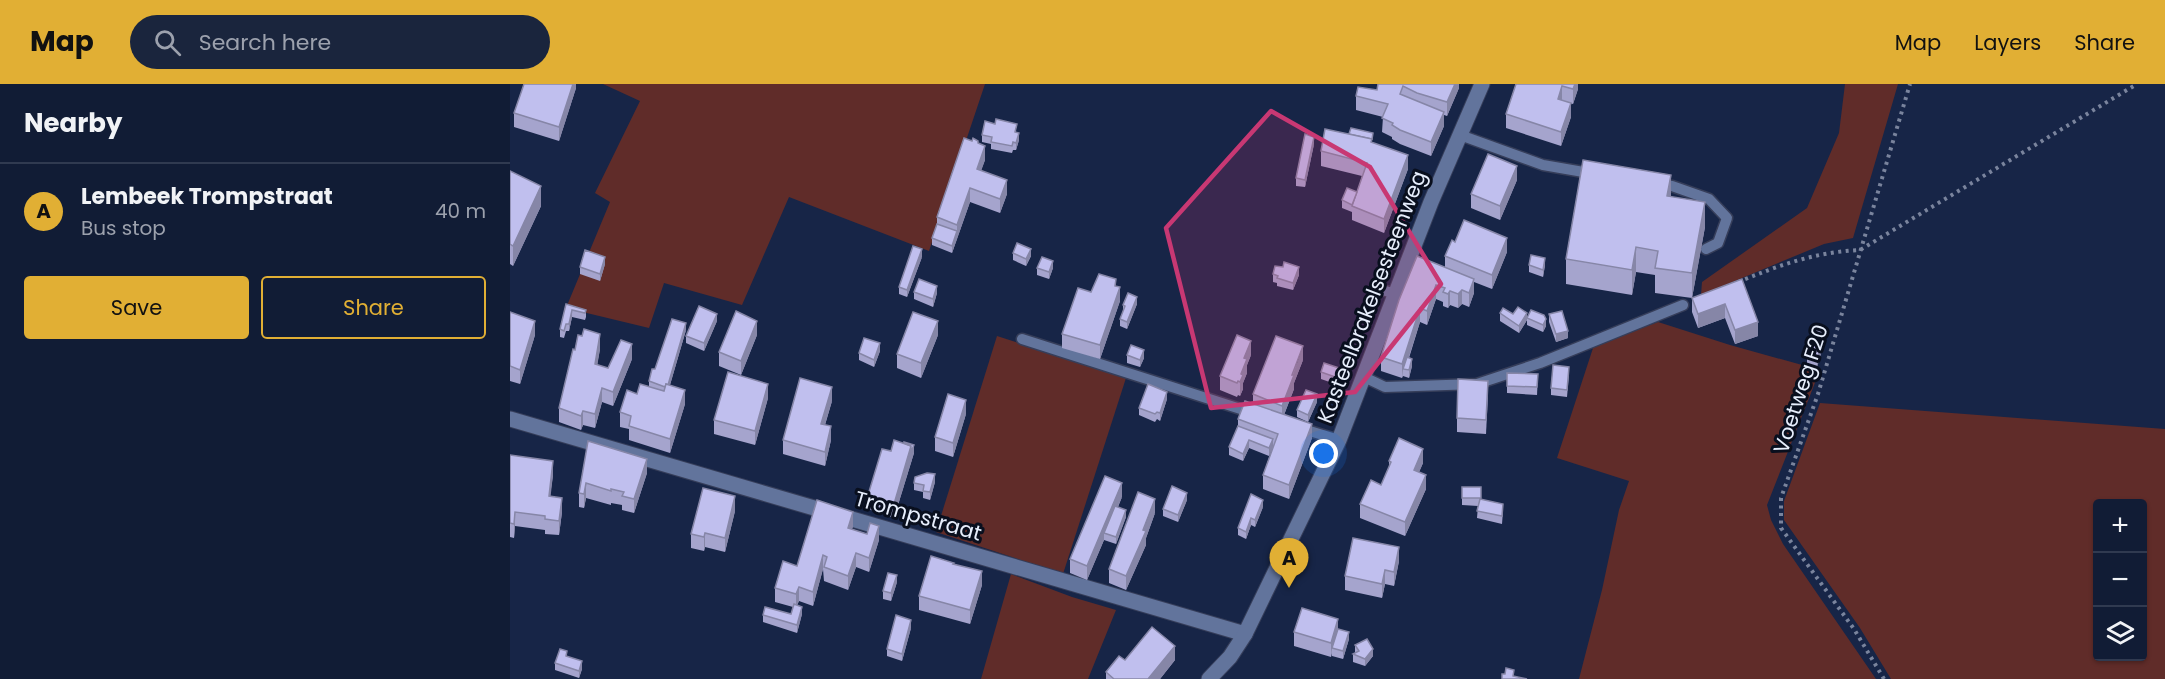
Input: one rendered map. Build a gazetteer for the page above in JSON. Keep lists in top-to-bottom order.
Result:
{
  "streets": {
    "street": ["Kasteelbrakelsesteenweg", "Trompstraat"],
    "path": ["Voetweg F20"]
  },
  "crossings": [
    ["Kasteelbrakelsesteenweg", "Trompstraat"]
  ],
  "page": {
    "header": "Map",
    "search": "Search here",
    "nav": ["Map", "Layers", "Share"],
    "heading": "Nearby",
    "list": [
      {
        "mark": "A",
        "name": "Lembeek Trompstraat",
        "note": "Bus stop",
        "value": "40 m"
      }
    ],
    "buttons": ["Save", "Share"],
    "map_buttons": ["+", "−"],
    "pins": "A"
  }
}
